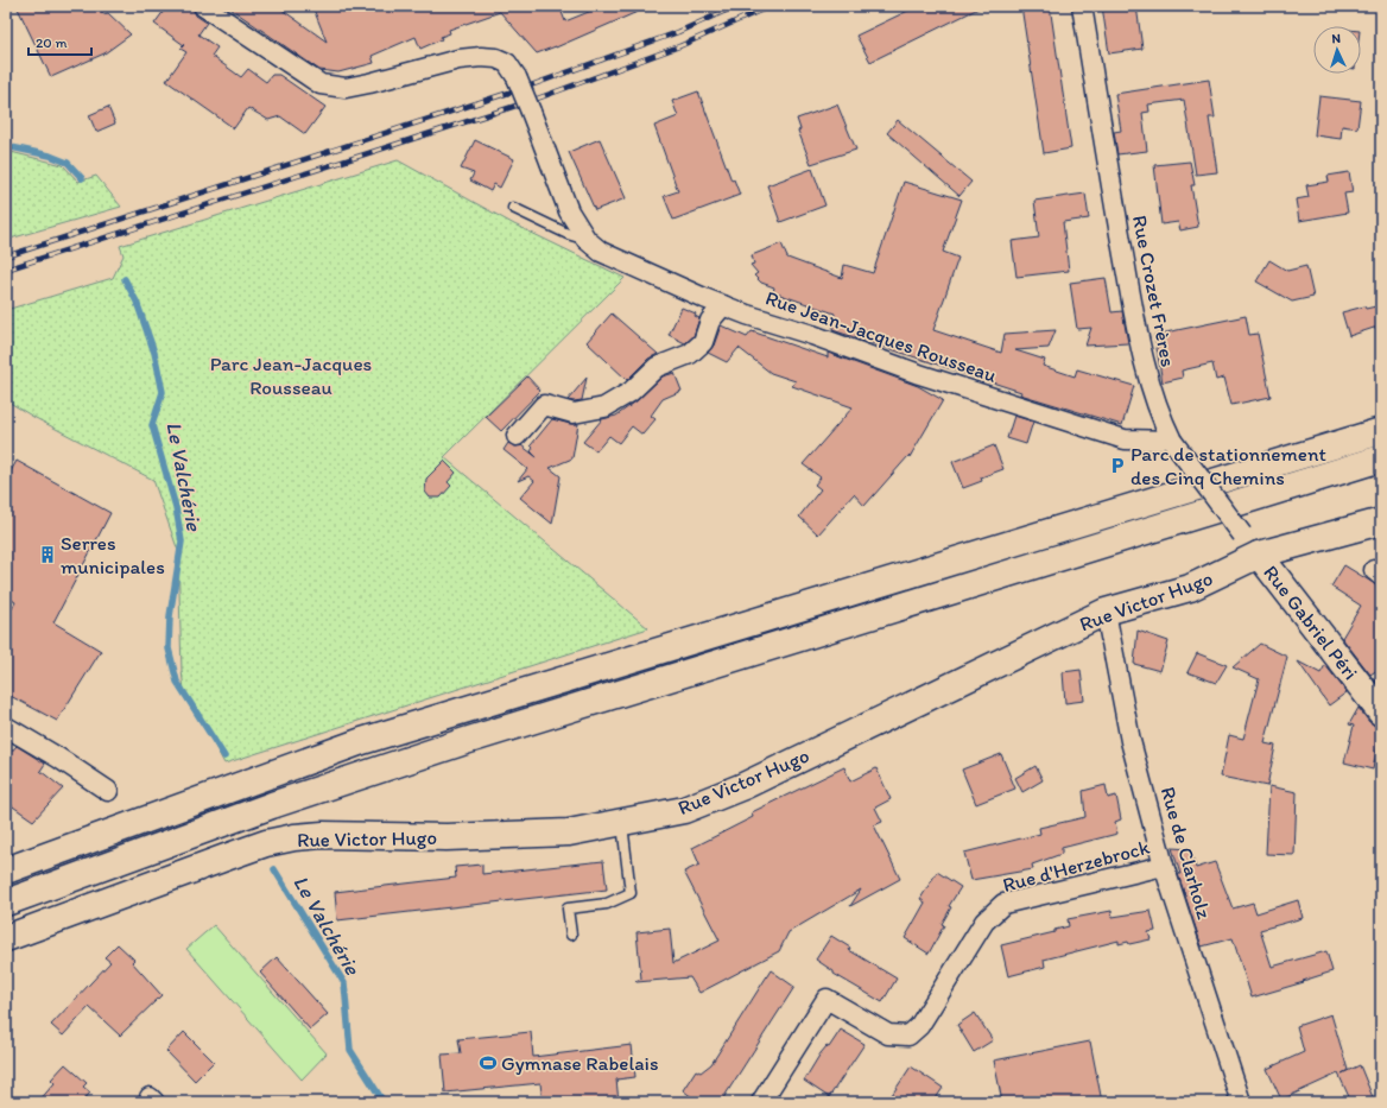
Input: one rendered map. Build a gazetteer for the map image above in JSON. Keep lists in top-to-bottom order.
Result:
{
  "streets": {
    "main road": ["Rue Victor Hugo", "Rue Gabriel Péri"],
    "street": [
      "Rue Crozet Frères",
      "Rue Jean-Jacques Rousseau",
      "Rue de Clarholz",
      "Rue d'Herzebrock"
    ]
  },
  "crossings": [
    ["Rue Crozet Frères", "Rue Jean-Jacques Rousseau"],
    ["Rue Crozet Frères", "Rue Victor Hugo"],
    ["Rue Crozet Frères", "Rue Gabriel Péri"],
    ["Rue Victor Hugo", "Rue Gabriel Péri"],
    ["Rue Victor Hugo", "Rue de Clarholz"],
    ["Rue de Clarholz", "Rue d'Herzebrock"]
  ],
  "water": ["Le Valchérie"],
  "parks": ["Parc Jean-Jacques Rousseau"],
  "places": {
    "parking": ["Parc de stationnement des Cinq Chemins"],
    "building": ["Serres municipales"],
    "sports": ["Gymnase Rabelais"]
  },
  "scale_bar": "20 m",
  "north": "top"
}
